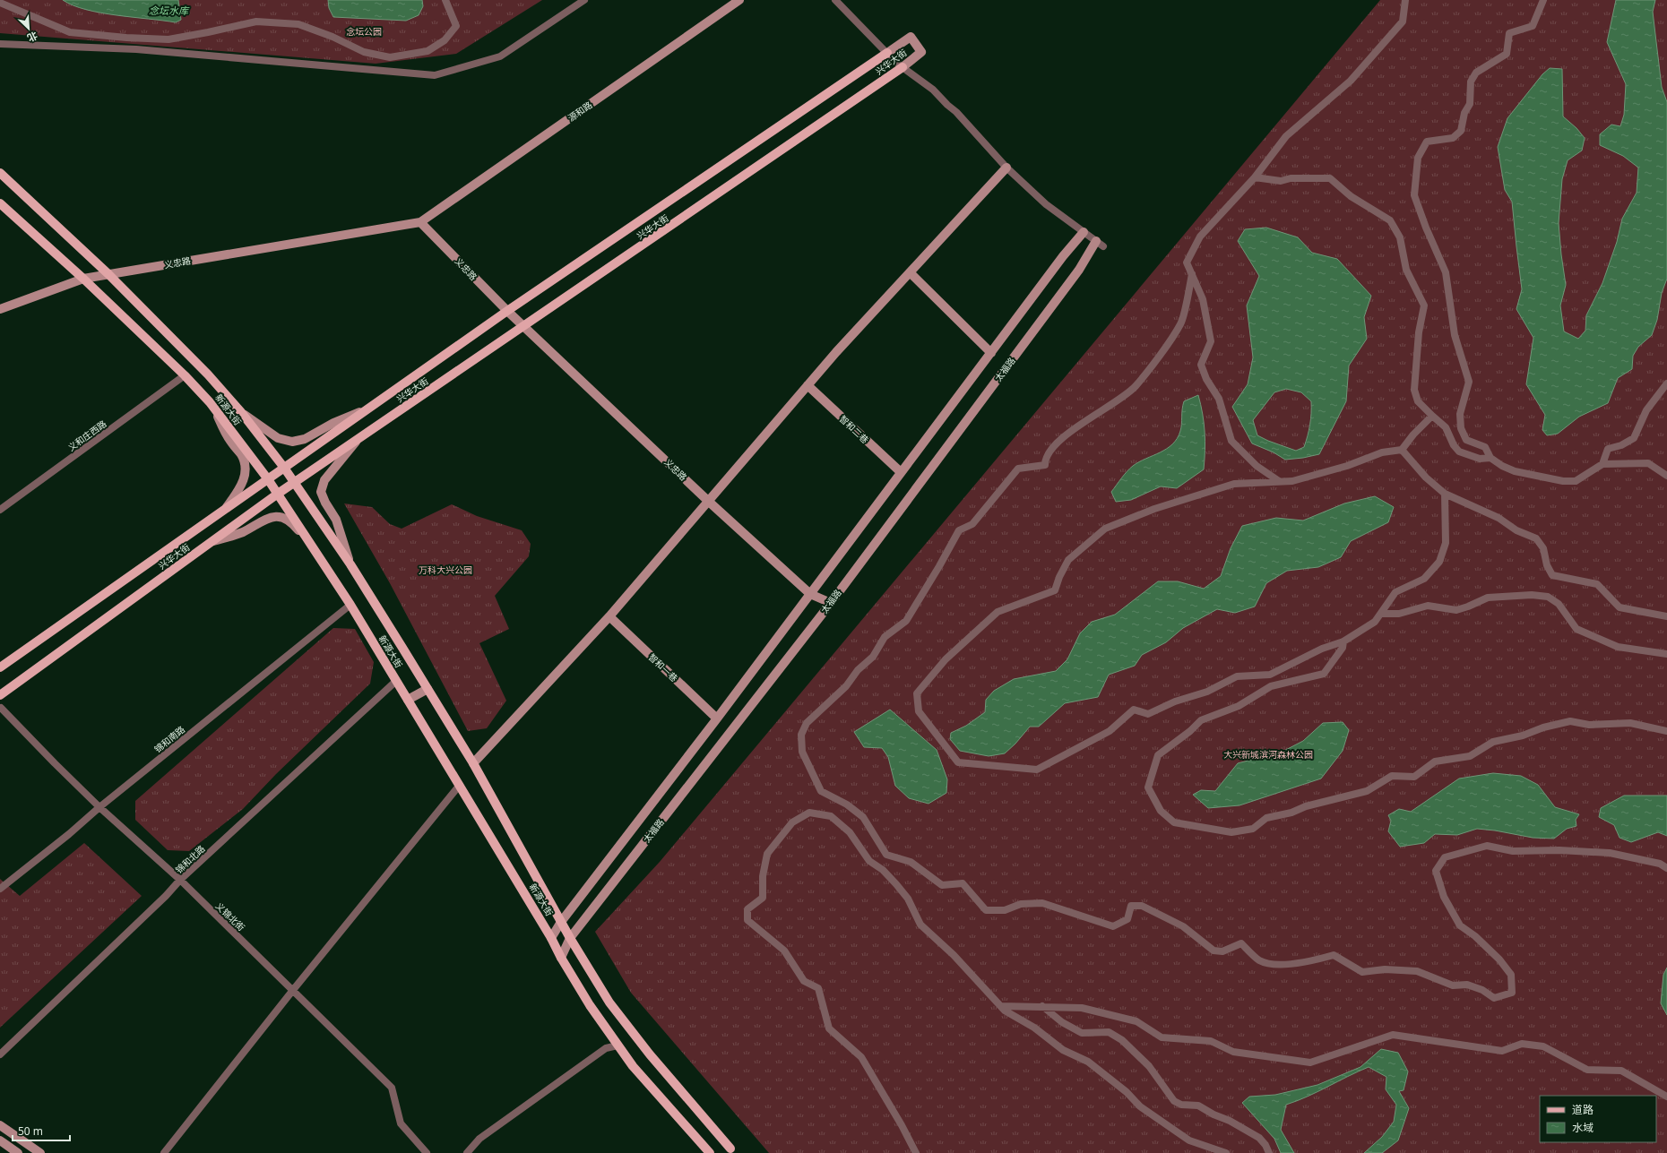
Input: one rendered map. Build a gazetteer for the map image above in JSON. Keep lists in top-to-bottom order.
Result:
{
  "streets": {
    "main road": ["兴华大街", "新源大街"],
    "street": [
      "源和路",
      "义忠路",
      "太福路",
      "智和二巷",
      "义和庄西路",
      "智和一巷",
      "锦和南路",
      "锦和北路",
      "义锦北街"
    ]
  },
  "crossings": [
    ["兴华大街", "义忠路"],
    ["兴华大街", "新源大街"],
    ["源和路", "义忠路"],
    ["义忠路", "太福路"],
    ["义忠路", "新源大街"],
    ["太福路", "新源大街"],
    ["太福路", "智和二巷"],
    ["太福路", "智和一巷"],
    ["新源大街", "义和庄西路"],
    ["新源大街", "锦和南路"],
    ["新源大街", "锦和北路"],
    ["锦和南路", "义锦北街"],
    ["锦和北路", "义锦北街"]
  ],
  "water": ["念坛水库"],
  "parks": ["念坛公园", "万科大兴公园", "大兴新城滨河森林公园"],
  "legend": ["道路", "水域"],
  "scale_bar": "50 m",
  "north": "bottom right"
}
